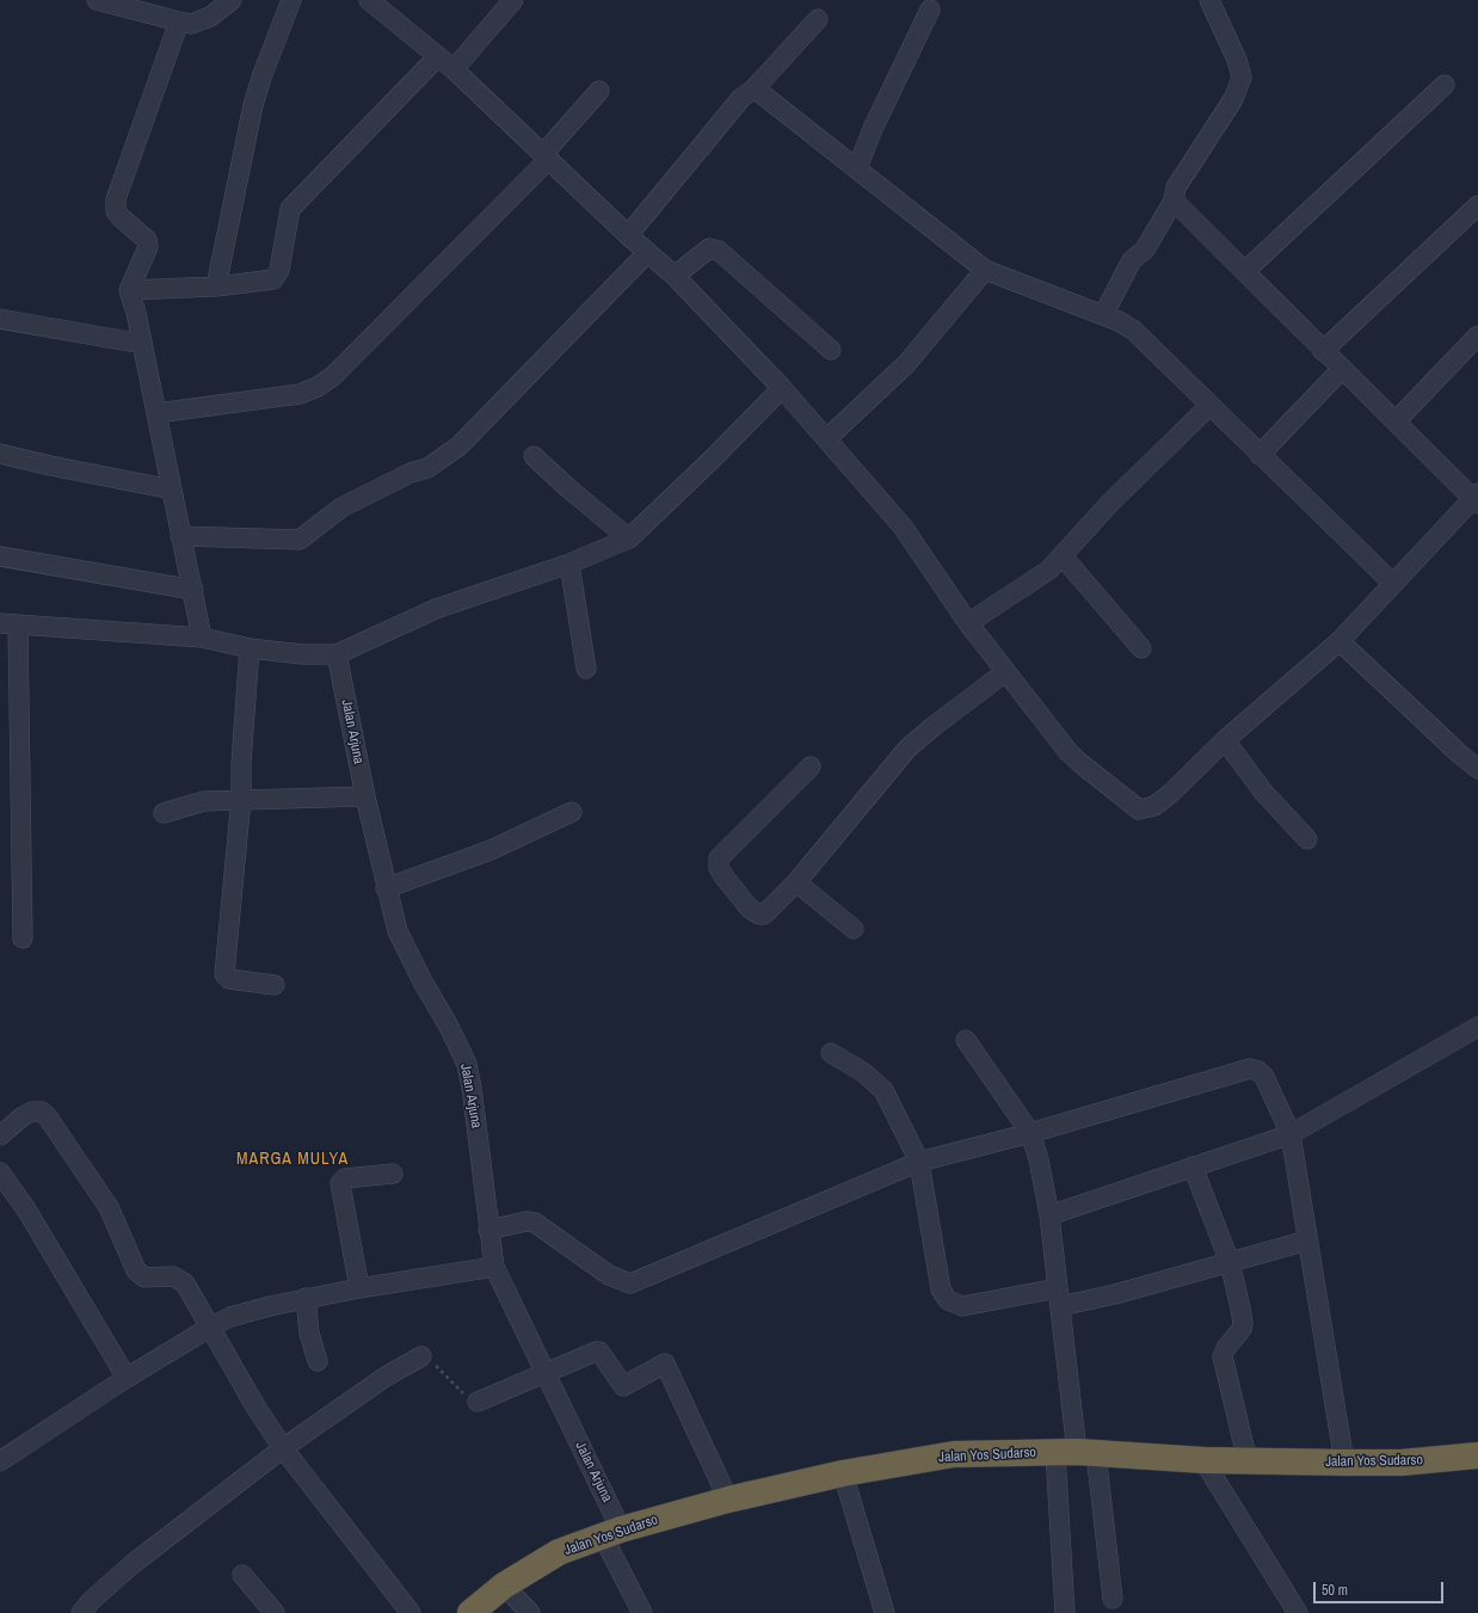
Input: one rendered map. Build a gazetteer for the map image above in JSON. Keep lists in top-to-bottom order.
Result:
{
  "streets": {
    "highway": ["Jalan Yos Sudarso"],
    "street": ["Jalan Arjuna"]
  },
  "crossings": [
    ["Jalan Arjuna", "Jalan Yos Sudarso"]
  ],
  "districts": ["MARGA MULYA"],
  "scale_bar": "50 m"
}
